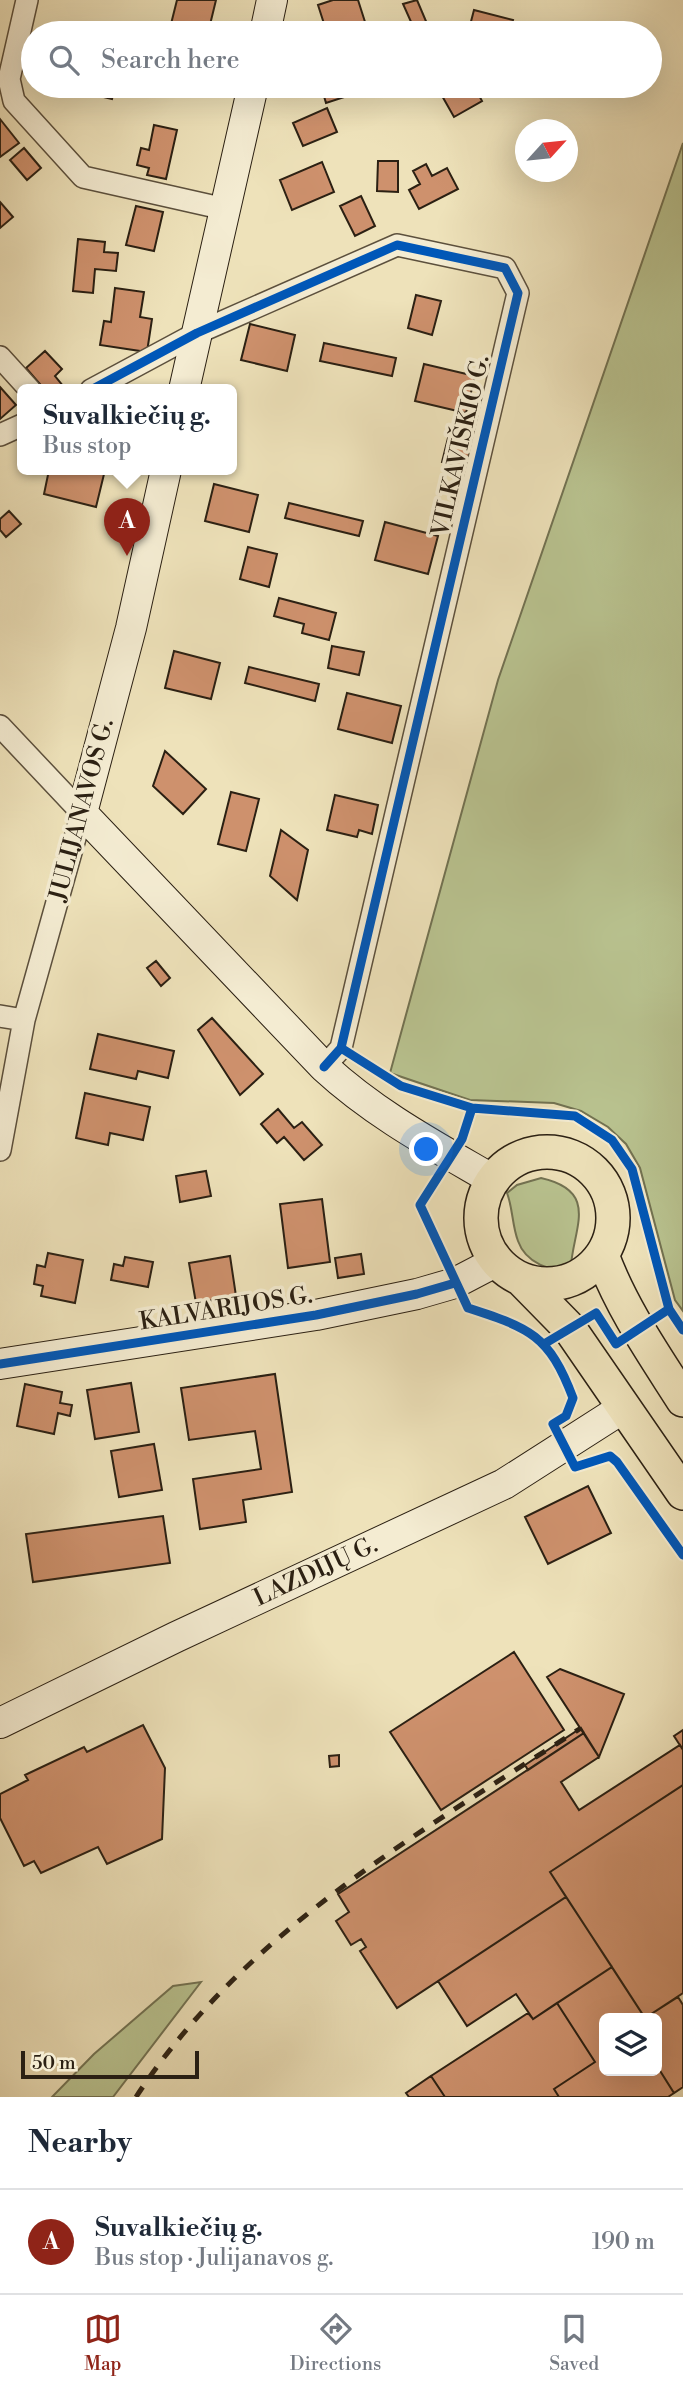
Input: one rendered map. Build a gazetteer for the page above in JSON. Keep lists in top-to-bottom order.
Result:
{
  "streets": {
    "main road": ["JULIJANAVOS G.", "KALVARIJOS G.", "LAZDIJŲ G."],
    "street": ["VILKAVIŠKIO G."]
  },
  "scale_bar": "50 m",
  "north": "top right",
  "page": {
    "search": "Search here",
    "popup": ["Suvalkiečių g.", "Bus stop"],
    "pins": "A",
    "scale": "50 m",
    "heading": "Nearby",
    "list": [
      {
        "mark": "A",
        "name": "Suvalkiečių g.",
        "note": "Bus stop · Julijanavos g.",
        "value": "190 m"
      }
    ],
    "nav": ["Map", "Directions", "Saved"]
  }
}
